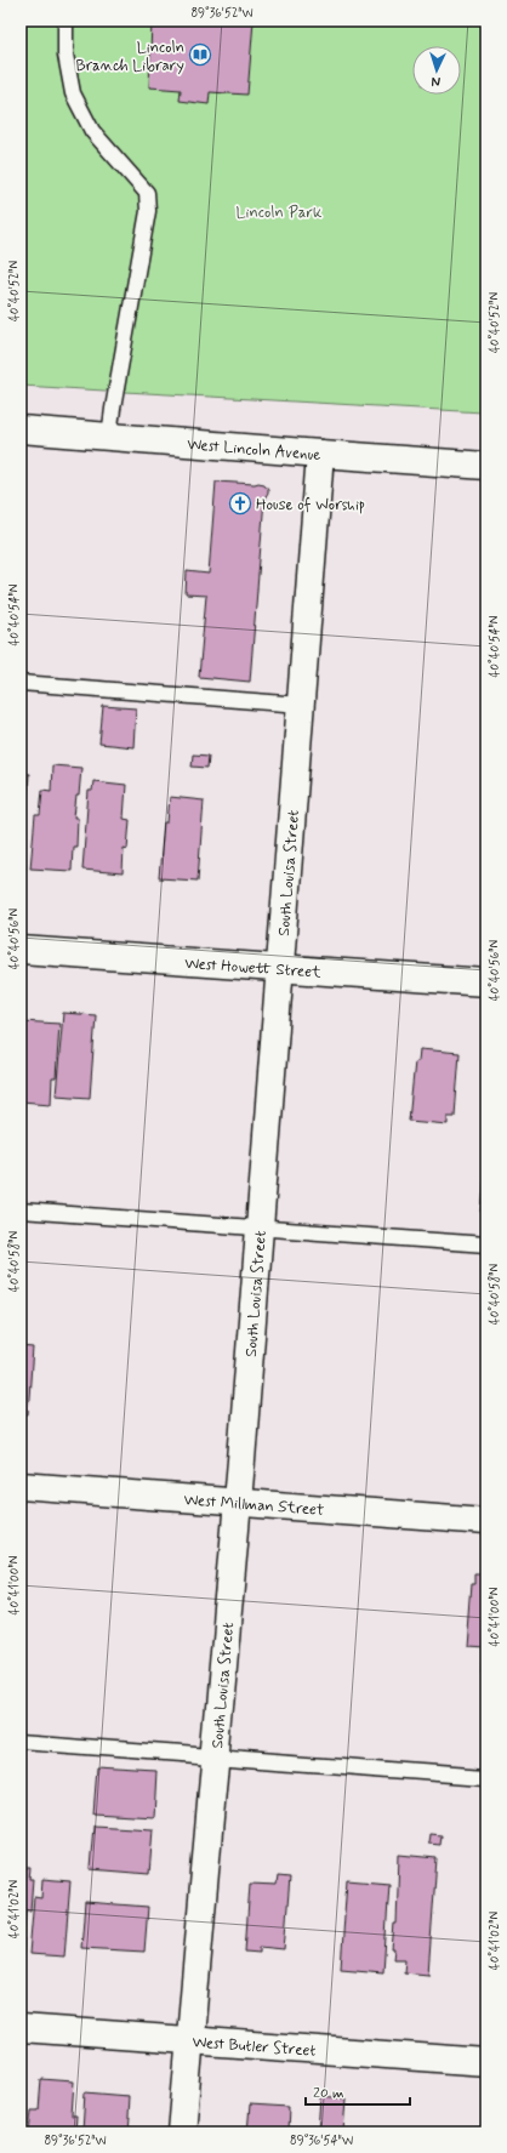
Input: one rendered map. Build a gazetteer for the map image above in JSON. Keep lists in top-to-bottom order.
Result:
{
  "streets": {
    "street": [
      "West Lincoln Avenue",
      "South Louisa Street",
      "West Howett Street",
      "West Millman Street",
      "West Butler Street"
    ]
  },
  "crossings": [
    ["West Lincoln Avenue", "South Louisa Street"],
    ["South Louisa Street", "West Howett Street"],
    ["South Louisa Street", "West Millman Street"],
    ["South Louisa Street", "West Butler Street"]
  ],
  "parks": ["Lincoln Park"],
  "places": {
    "library": ["Lincoln Branch Library"],
    "church": ["House of Worship"]
  },
  "scale_bar": "20 m",
  "north": "bottom",
  "coordinates": [
    "89°36'52\"W",
    "40°40'52\"N",
    "40°40'54\"N",
    "40°40'56\"N",
    "40°40'58\"N",
    "40°41'00\"N",
    "40°41'02\"N",
    "89°36'54\"W"
  ]
}
